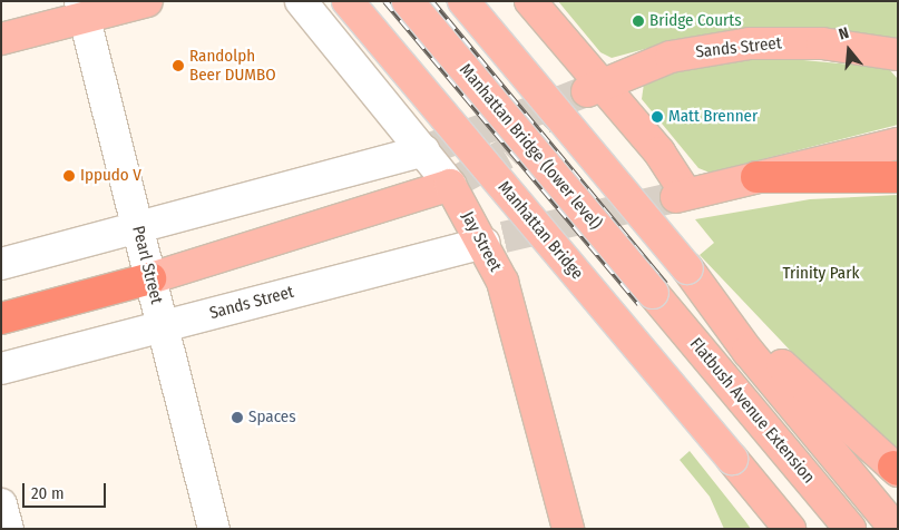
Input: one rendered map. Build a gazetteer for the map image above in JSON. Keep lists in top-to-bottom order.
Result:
{
  "streets": {
    "main road": [
      "Sands Street",
      "Manhattan Bridge (lower level)",
      "Manhattan Bridge",
      "Jay Street",
      "Flatbush Avenue Extension"
    ],
    "street": ["Pearl Street"]
  },
  "crossings": [
    ["Sands Street", "Jay Street"],
    ["Sands Street", "Pearl Street"],
    ["Manhattan Bridge (lower level)", "Flatbush Avenue Extension"]
  ],
  "parks": ["Trinity Park"],
  "places": [
    "Bridge Courts",
    "Randolph Beer DUMBO",
    "Matt Brenner",
    "Ippudo V",
    "Spaces"
  ],
  "scale_bar": "20 m",
  "north": "top"
}
